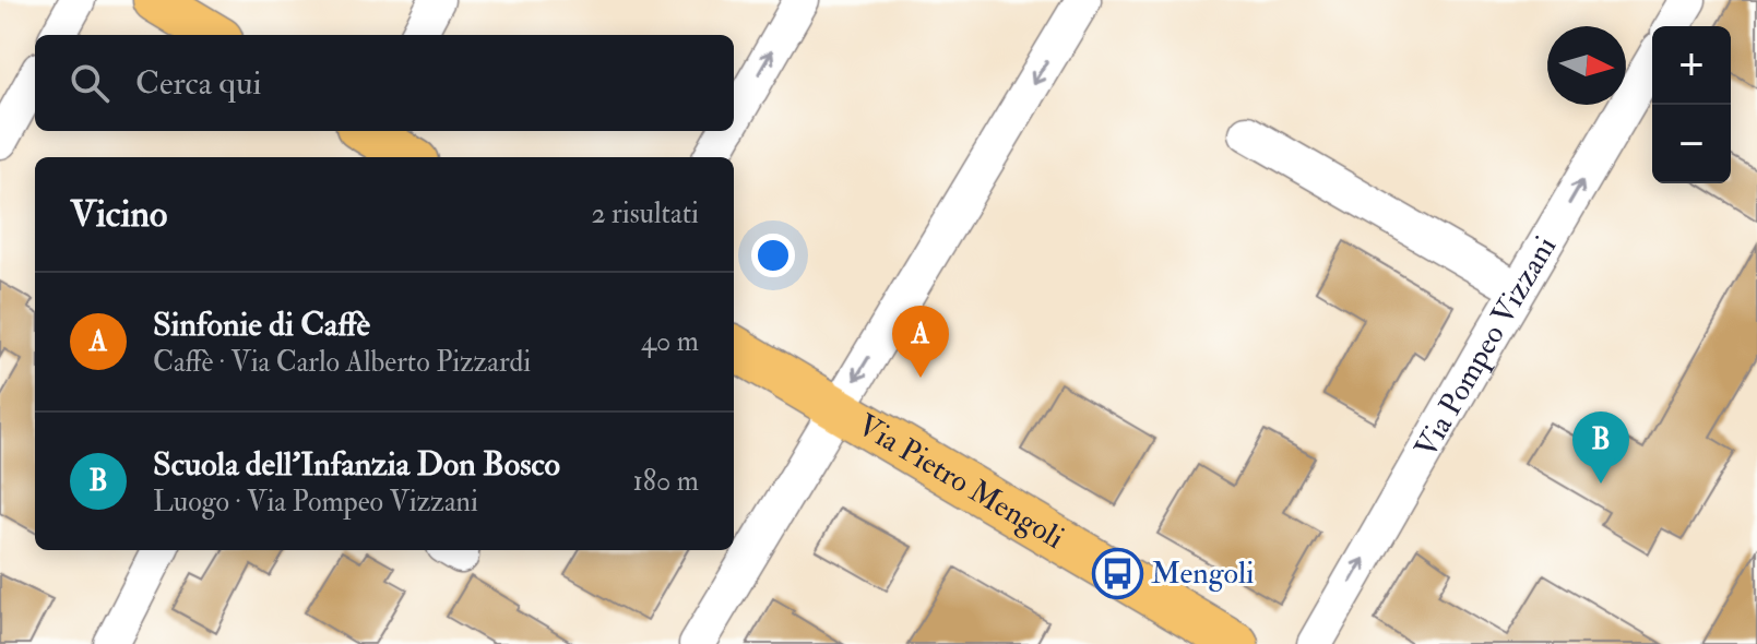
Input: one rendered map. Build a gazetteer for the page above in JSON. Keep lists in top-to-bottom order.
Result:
{
  "streets": {
    "main road": ["Via Pietro Mengoli"],
    "street": ["Via Pompeo Vizzani"]
  },
  "one_way": ["Via Pompeo Vizzani"],
  "places": {
    "bus stop": ["Mengoli"]
  },
  "north": "right",
  "page": {
    "map_buttons": ["+", "−"],
    "search": "Cerca qui",
    "heading": ["Vicino", "2 risultati"],
    "list": [
      {
        "mark": "A",
        "name": "Sinfonie di Caffè",
        "note": "Caffè · Via Carlo Alberto Pizzardi",
        "value": "40 m"
      },
      {
        "mark": "B",
        "name": "Scuola dell'Infanzia Don Bosco",
        "note": "Luogo · Via Pompeo Vizzani",
        "value": "180 m"
      }
    ],
    "pins": ["A", "B"]
  }
}
